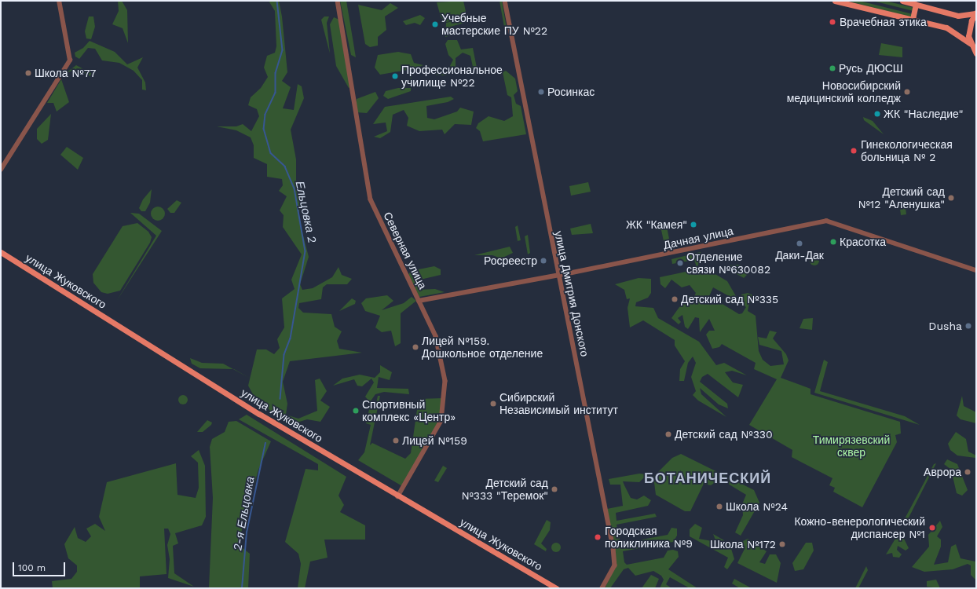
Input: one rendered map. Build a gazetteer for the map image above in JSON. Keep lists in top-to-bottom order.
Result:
{
  "streets": {
    "main road": ["улица Жуковского"],
    "street": ["Дачная улица", "Северная улица", "улица Дмитрия Донского"]
  },
  "crossings": [
    ["Дачная улица", "Северная улица"],
    ["Дачная улица", "улица Дмитрия Донского"],
    ["Северная улица", "улица Жуковского"]
  ],
  "districts": ["БОТАНИЧЕСКИЙ"],
  "water": ["Ельцовка 2", "2-я Ельцовка"],
  "parks": ["Тимирязевский сквер"],
  "places": [
    "Врачебная этика",
    "Учебные мастерские ПУ №22",
    "Русь ДЮСШ",
    "Школа №77",
    "Профессиональное училище №22",
    "Росинкас",
    "Новосибирский медицинский колледж",
    "ЖК \"Наследие\"",
    "Гинекологическая больница № 2",
    "Детский сад №12 \"Аленушка\"",
    "ЖК \"Камея\"",
    "Красотка",
    "Даки-Дак",
    "Росреестр",
    "Отделение связи №630082",
    "Детский сад №335",
    "Dusha",
    "Лицей №159. Дошкольное отделение",
    "Сибирский Независимый институт",
    "Спортивный комплекс «Центр»",
    "Детский сад №330",
    "Лицей №159",
    "Аврора",
    "Детский сад №333 \"Теремок\"",
    "Школа №24",
    "Кожно-венерологический диспансер №1",
    "Городская поликлиника №9",
    "Школа №172"
  ],
  "scale_bar": "100 m"
}
